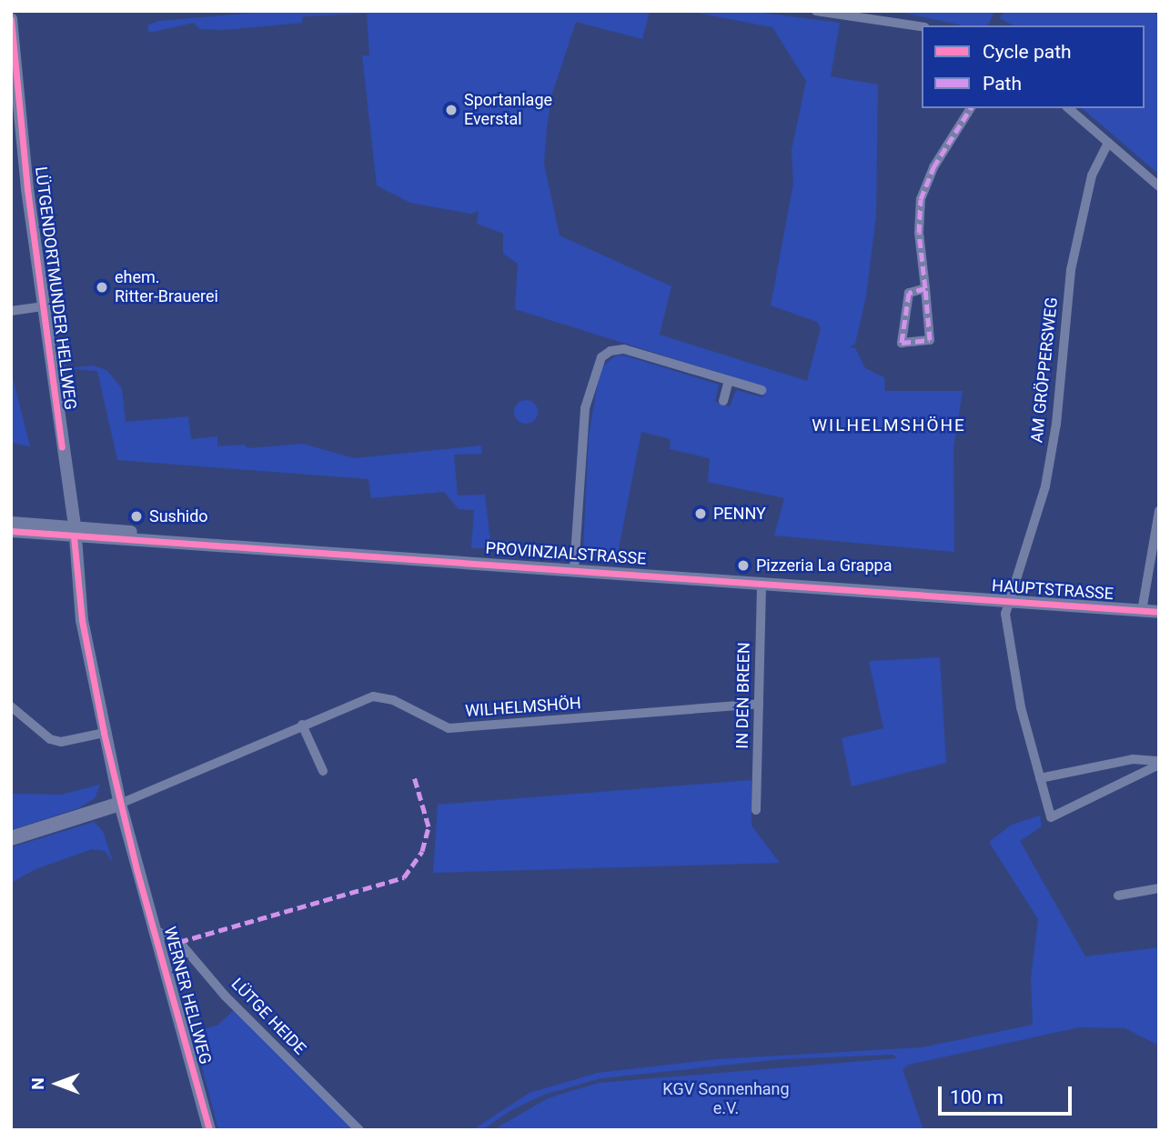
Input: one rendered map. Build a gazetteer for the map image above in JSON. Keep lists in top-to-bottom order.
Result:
{
  "streets": {
    "main road": [
      "LÜTGENDORTMUNDER HELLWEG",
      "PROVINZIALSTRASSE",
      "HAUPTSTRASSE",
      "WERNER HELLWEG"
    ],
    "street": [
      "AM GRÖPPERSWEG",
      "IN DEN BREEN",
      "WILHELMSHÖH",
      "LÜTGE HEIDE"
    ]
  },
  "crossings": [
    ["LÜTGENDORTMUNDER HELLWEG", "PROVINZIALSTRASSE"],
    ["LÜTGENDORTMUNDER HELLWEG", "WILHELMSHÖH"],
    ["LÜTGENDORTMUNDER HELLWEG", "WERNER HELLWEG"],
    ["AM GRÖPPERSWEG", "HAUPTSTRASSE"],
    ["PROVINZIALSTRASSE", "HAUPTSTRASSE"],
    ["PROVINZIALSTRASSE", "IN DEN BREEN"],
    ["IN DEN BREEN", "WILHELMSHÖH"],
    ["WERNER HELLWEG", "LÜTGE HEIDE"]
  ],
  "districts": ["WILHELMSHÖHE"],
  "parks": ["KGV Sonnenhang e.V."],
  "places": [
    "Sportanlage Everstal",
    "ehem. Ritter-Brauerei",
    "PENNY",
    "Sushido",
    "Pizzeria La Grappa"
  ],
  "legend": ["Cycle path", "Path"],
  "scale_bar": "100 m",
  "north": "left"
}
